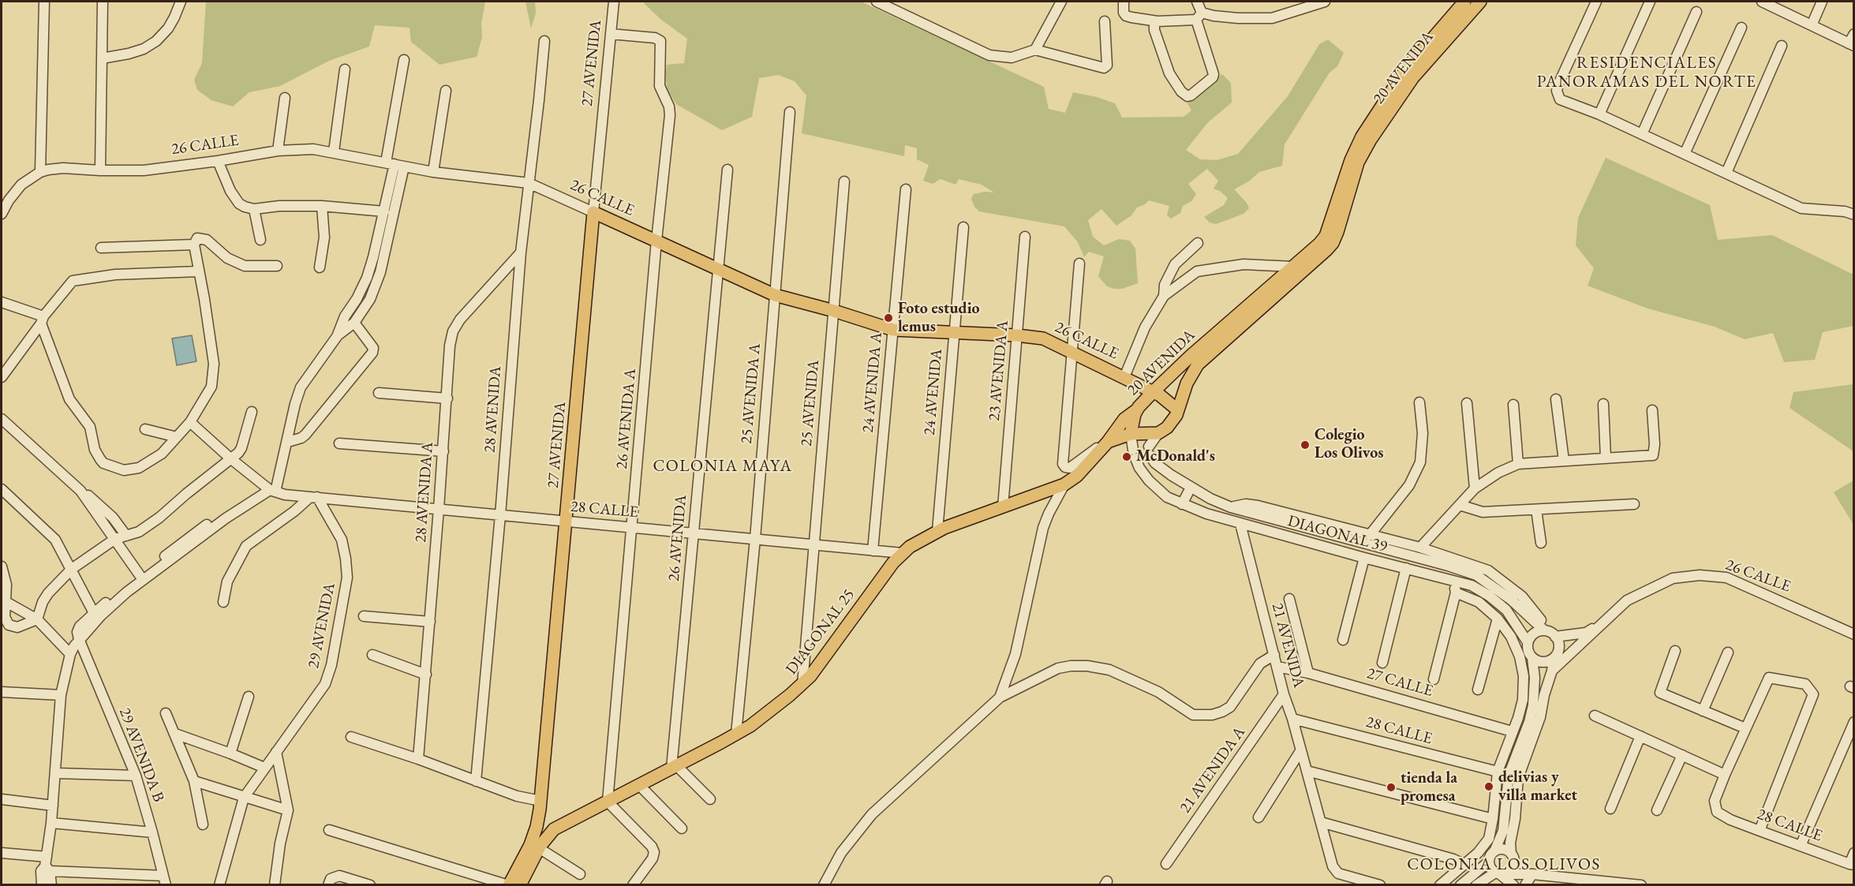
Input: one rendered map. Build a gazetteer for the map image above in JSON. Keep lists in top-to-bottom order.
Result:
{
  "streets": {
    "main road": [
      "27 AVENIDA",
      "20 AVENIDA",
      "26 CALLE",
      "DIAGONAL 25"
    ],
    "street": [
      "23 AVENIDA A",
      "24 AVENIDA A",
      "24 AVENIDA",
      "25 AVENIDA A",
      "25 AVENIDA",
      "28 AVENIDA",
      "26 AVENIDA A",
      "28 AVENIDA A",
      "28 CALLE",
      "DIAGONAL 39",
      "26 AVENIDA",
      "29 AVENIDA",
      "21 AVENIDA",
      "27 CALLE",
      "29 AVENIDA B",
      "21 AVENIDA A"
    ]
  },
  "crossings": [
    ["27 AVENIDA", "26 CALLE"],
    ["27 AVENIDA", "26 AVENIDA A"],
    ["27 AVENIDA", "28 CALLE"],
    ["20 AVENIDA", "26 CALLE"],
    ["20 AVENIDA", "DIAGONAL 39"],
    ["20 AVENIDA", "DIAGONAL 25"],
    ["26 CALLE", "23 AVENIDA A"],
    ["26 CALLE", "24 AVENIDA A"],
    ["26 CALLE", "24 AVENIDA"],
    ["26 CALLE", "25 AVENIDA A"],
    ["26 CALLE", "25 AVENIDA"],
    ["26 CALLE", "28 AVENIDA"],
    ["26 CALLE", "26 AVENIDA A"],
    ["26 CALLE", "DIAGONAL 39"],
    ["26 CALLE", "26 AVENIDA"],
    ["23 AVENIDA A", "DIAGONAL 25"],
    ["24 AVENIDA A", "28 CALLE"],
    ["24 AVENIDA", "DIAGONAL 25"],
    ["25 AVENIDA A", "28 CALLE"],
    ["25 AVENIDA A", "DIAGONAL 25"],
    ["25 AVENIDA", "28 CALLE"],
    ["25 AVENIDA", "DIAGONAL 25"],
    ["28 AVENIDA", "28 AVENIDA A"],
    ["28 AVENIDA", "28 CALLE"],
    ["26 AVENIDA A", "28 CALLE"],
    ["26 AVENIDA A", "DIAGONAL 25"],
    ["28 AVENIDA A", "28 CALLE"],
    ["28 CALLE", "26 AVENIDA"],
    ["28 CALLE", "29 AVENIDA"],
    ["28 CALLE", "DIAGONAL 25"],
    ["28 CALLE", "21 AVENIDA"],
    ["DIAGONAL 39", "DIAGONAL 25"],
    ["DIAGONAL 39", "21 AVENIDA"],
    ["26 AVENIDA", "DIAGONAL 25"],
    ["21 AVENIDA", "27 CALLE"],
    ["21 AVENIDA", "21 AVENIDA A"]
  ],
  "districts": ["RESIDENCIALES PANORAMAS DEL NORTE", "COLONIA MAYA", "COLONIA LOS OLIVOS"],
  "places": [
    "Foto estudio lemus",
    "Colegio Los Olivos",
    "McDonald's",
    "delivias y villa market",
    "tienda la promesa"
  ]
}
